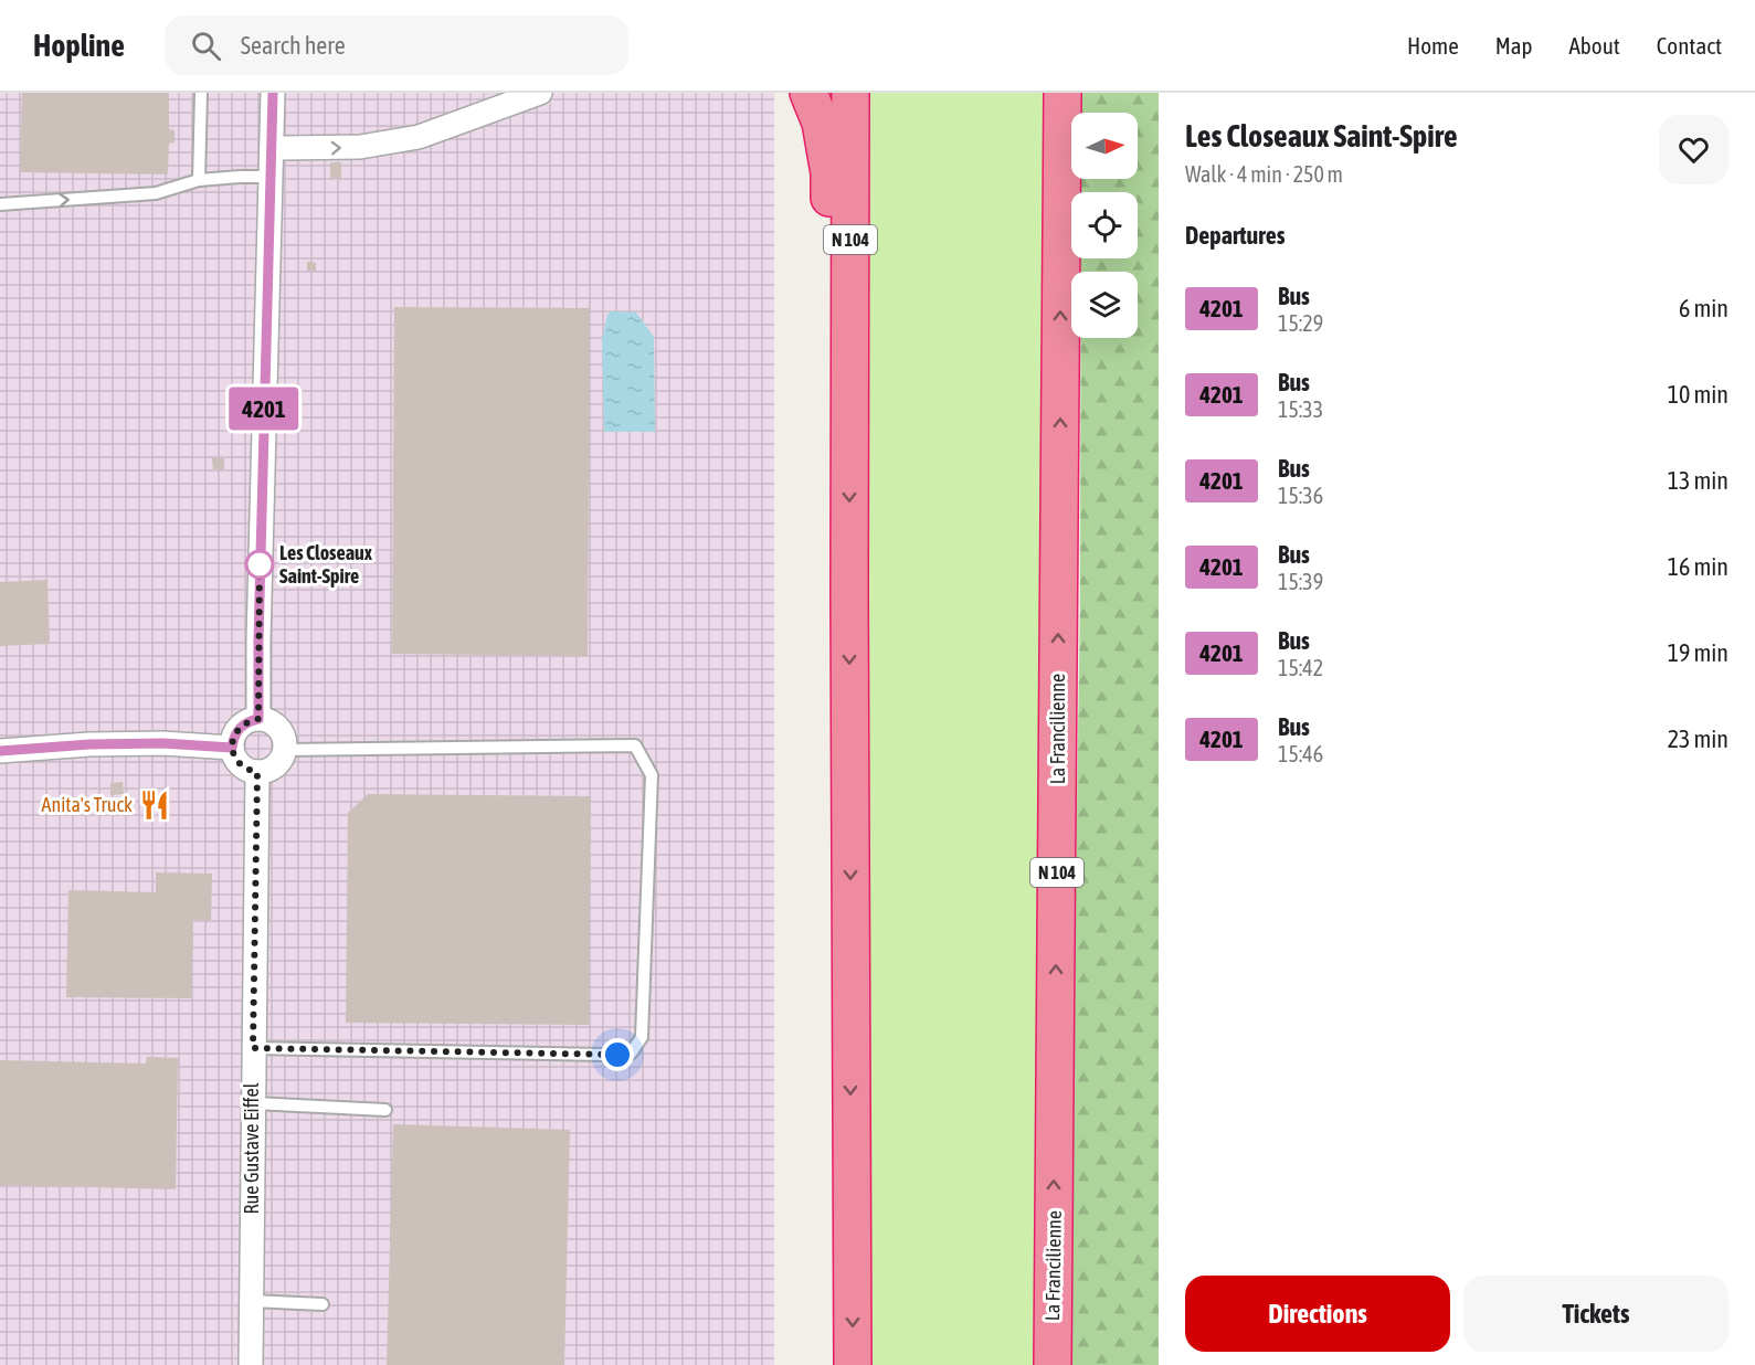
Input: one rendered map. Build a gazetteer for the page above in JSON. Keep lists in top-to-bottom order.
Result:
{
  "streets": {
    "highway": ["N 104", "La Francilienne"],
    "street": ["Rue Gustave Eiffel"]
  },
  "places": {
    "other": ["Les Closeaux Saint-Spire"],
    "restaurant": ["Anita's Truck"]
  },
  "lines": ["bus line 4201"],
  "north": "right",
  "page": {
    "header": "Hopline",
    "search": "Search here",
    "nav": [
      "Home",
      "Map",
      "About",
      "Contact"
    ],
    "on_map": "4201",
    "heading": [
      ["Les Closeaux Saint-Spire", "Walk · 4 min · 250 m"],
      "Departures"
    ],
    "list": [
      {
        "mark": "4201",
        "name": "Bus",
        "note": "15:29",
        "value": "6 min"
      },
      {
        "mark": "4201",
        "name": "Bus",
        "note": "15:33",
        "value": "10 min"
      },
      {
        "mark": "4201",
        "name": "Bus",
        "note": "15:36",
        "value": "13 min"
      },
      {
        "mark": "4201",
        "name": "Bus",
        "note": "15:39",
        "value": "16 min"
      },
      {
        "mark": "4201",
        "name": "Bus",
        "note": "15:42",
        "value": "19 min"
      },
      {
        "mark": "4201",
        "name": "Bus",
        "note": "15:46",
        "value": "23 min"
      }
    ],
    "buttons": ["Directions", "Tickets"]
  }
}
